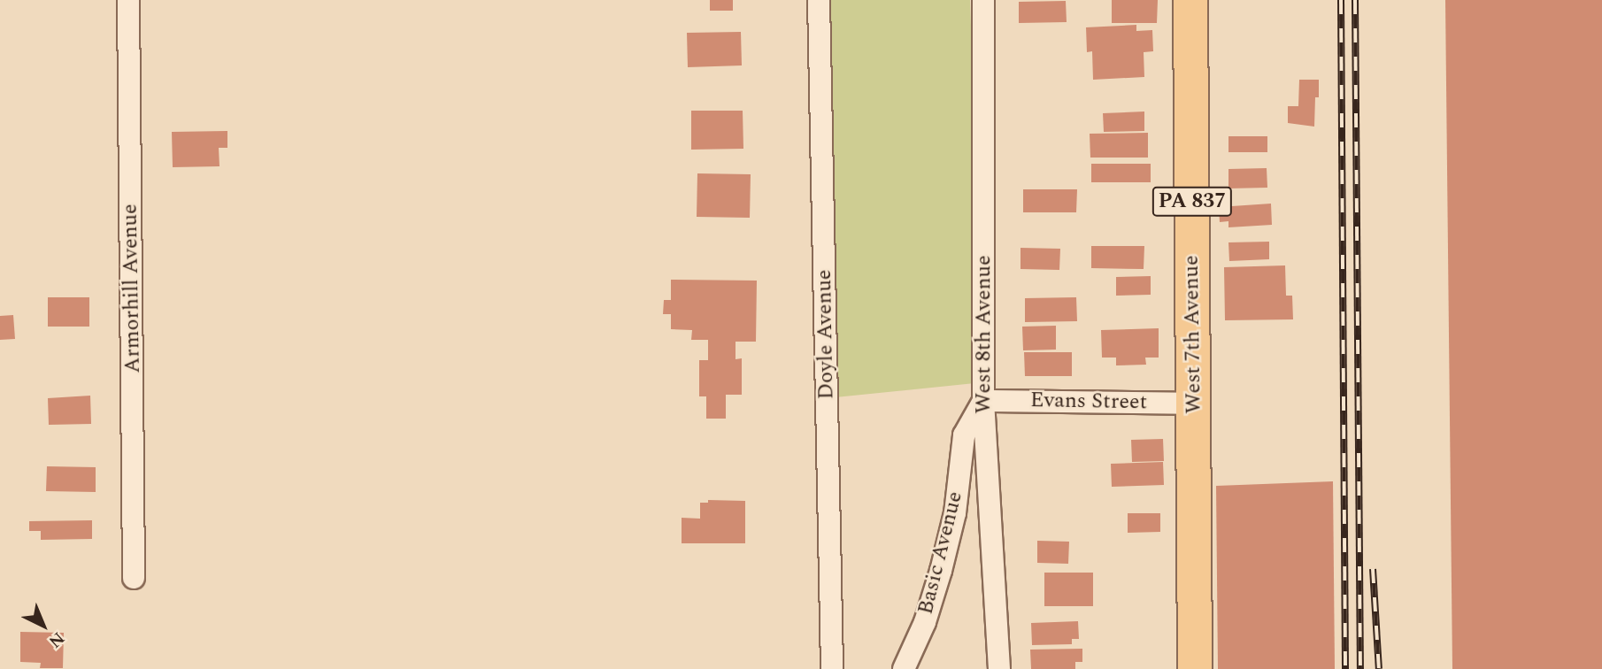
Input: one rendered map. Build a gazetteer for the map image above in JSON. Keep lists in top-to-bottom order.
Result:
{
  "streets": {
    "main road": ["PA 837", "West 7th Avenue"],
    "street": [
      "Armorhill Avenue",
      "Doyle Avenue",
      "West 8th Avenue",
      "Evans Street",
      "Basic Avenue"
    ]
  },
  "crossings": [
    ["West 8th Avenue", "Evans Street"],
    ["West 8th Avenue", "Basic Avenue"],
    ["West 7th Avenue", "Evans Street"],
    ["Evans Street", "Basic Avenue"]
  ],
  "north": "bottom right"
}
